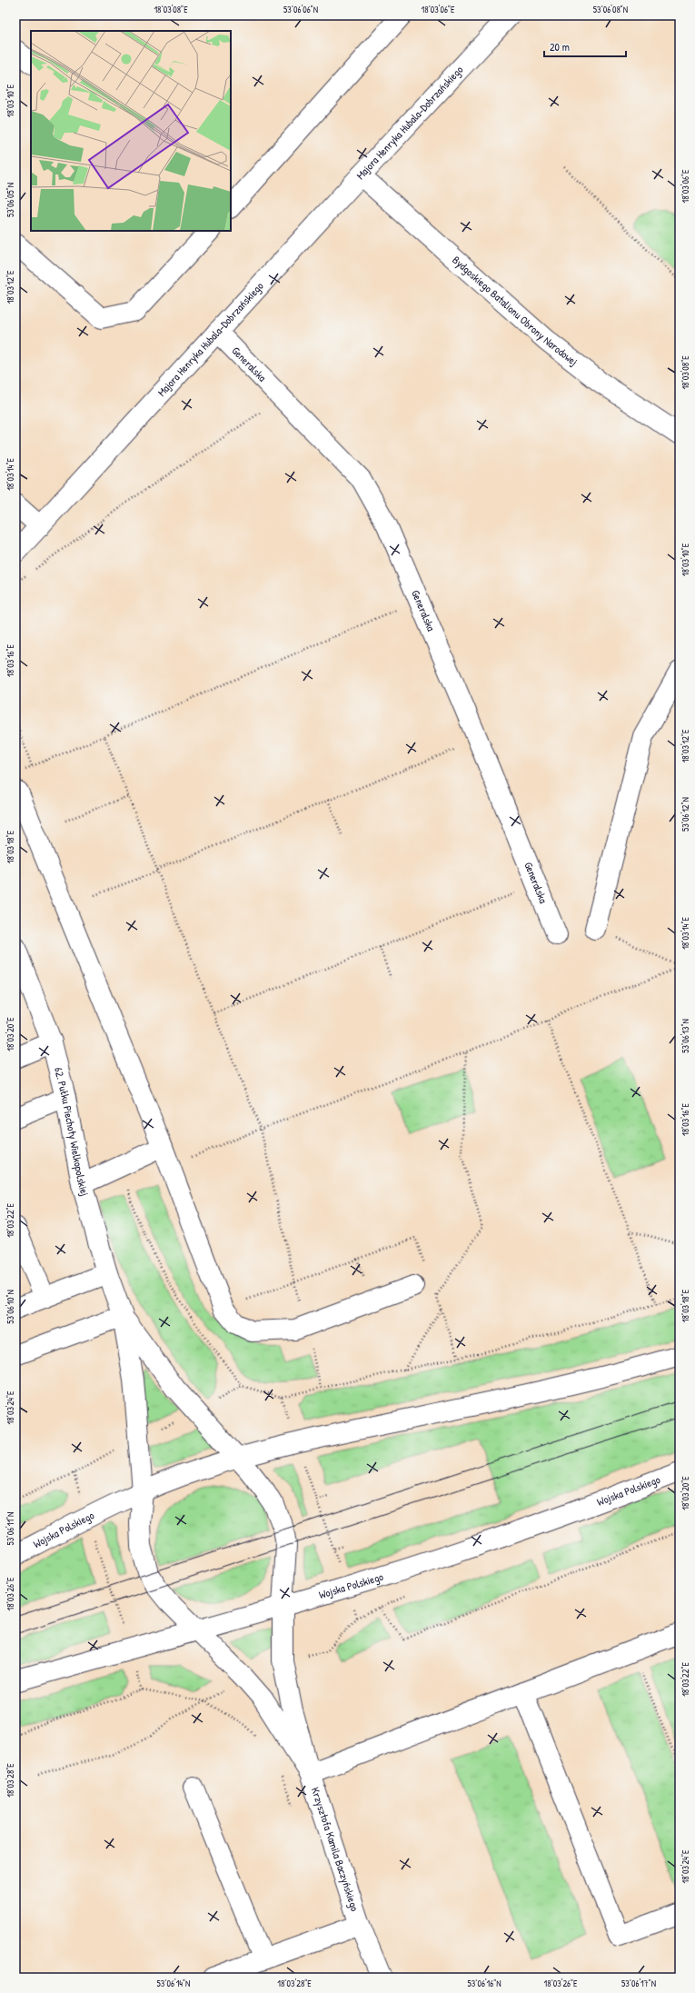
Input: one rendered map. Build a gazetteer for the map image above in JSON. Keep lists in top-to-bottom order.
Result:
{
  "streets": {
    "street": [
      "Majora Henryka Hubala-Dobrzańskiego",
      "Bydgoskiego Batalionu Obrony Narodowej",
      "Generalska",
      "62. Pułku Piechoty Wielkopolskiej",
      "Wojska Polskiego",
      "Krzysztofa Kamila Baczyńskiego"
    ]
  },
  "crossings": [
    ["Majora Henryka Hubala-Dobrzańskiego", "Bydgoskiego Batalionu Obrony Narodowej"],
    ["Majora Henryka Hubala-Dobrzańskiego", "Generalska"]
  ],
  "scale_bar": "20 m",
  "coordinates": [
    "18°03'08\"E",
    "53°06'06\"N",
    "18°03'06\"E",
    "53°06'08\"N",
    "18°03'10\"E",
    "53°06'05\"N",
    "18°03'12\"E",
    "18°03'14\"E",
    "18°03'16\"E",
    "53°06'12\"N",
    "18°03'18\"E",
    "18°03'20\"E",
    "53°06'13\"N",
    "18°03'22\"E",
    "53°06'10\"N",
    "18°03'24\"E",
    "53°06'11\"N",
    "18°03'26\"E",
    "18°03'28\"E",
    "53°06'14\"N",
    "53°06'16\"N",
    "53°06'17\"N"
  ]
}
